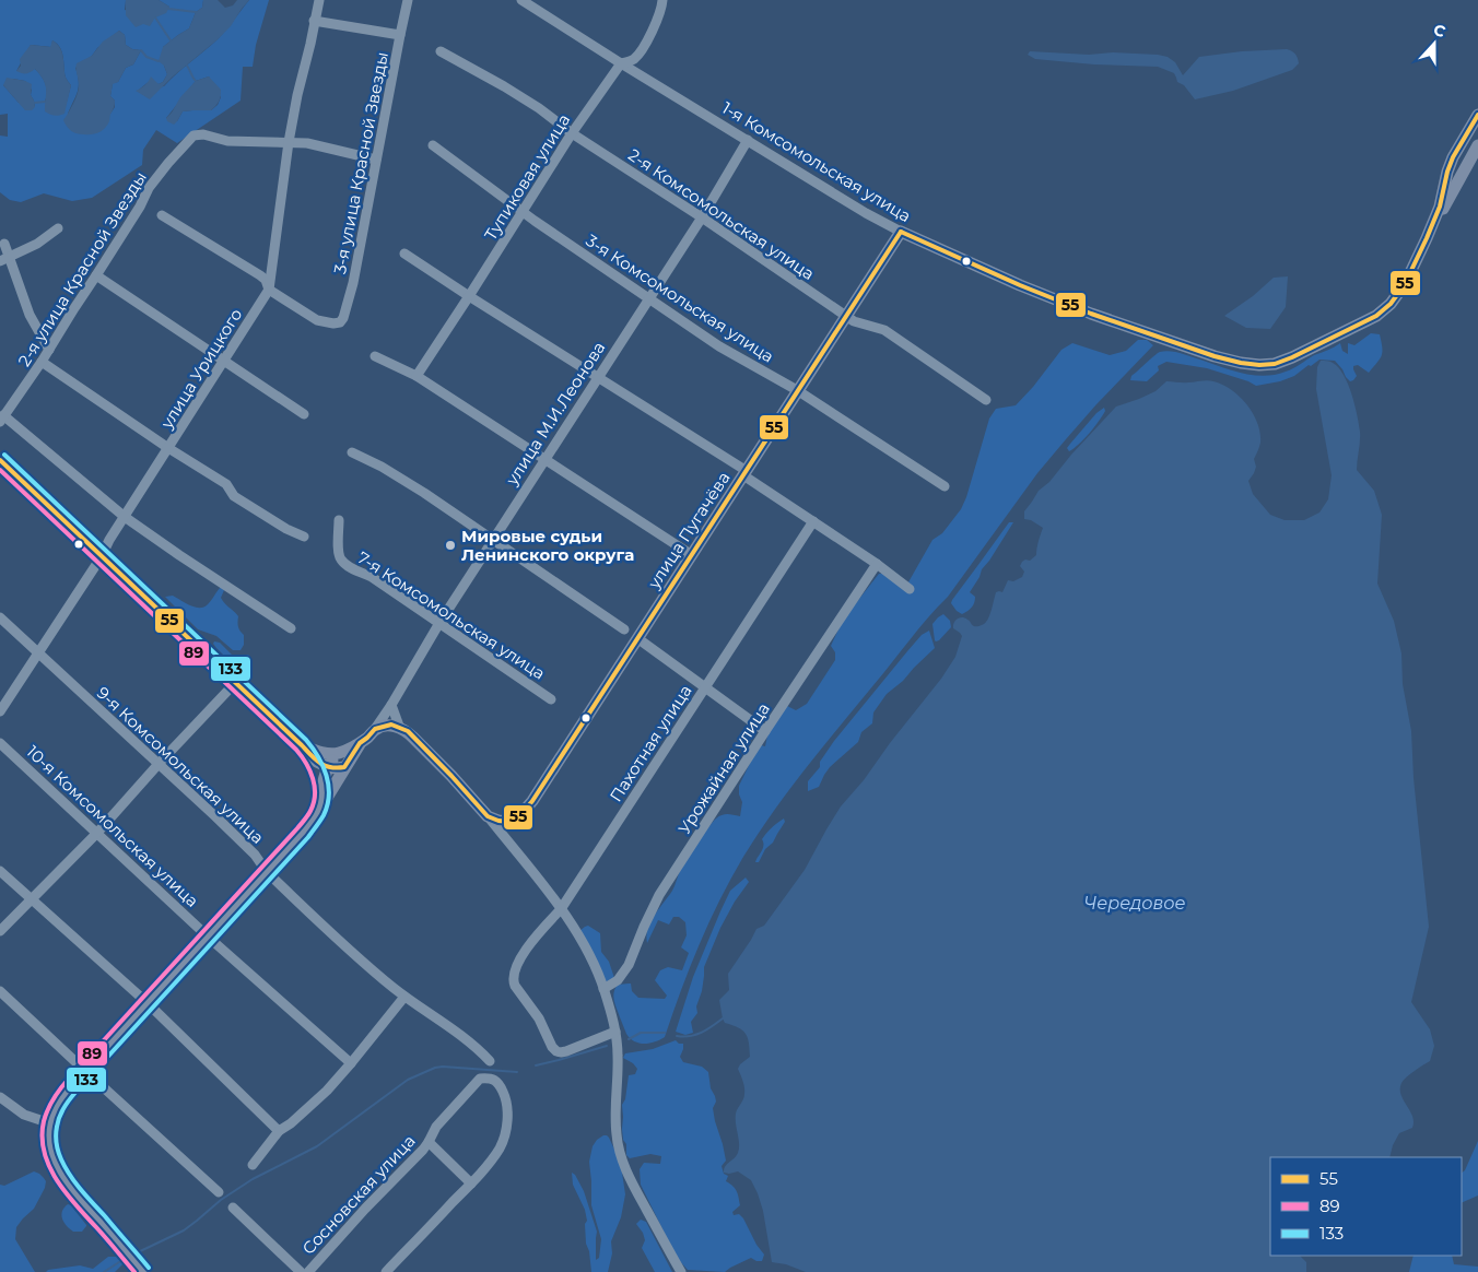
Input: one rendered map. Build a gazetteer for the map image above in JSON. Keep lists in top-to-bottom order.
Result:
{
  "streets": {
    "main road": ["1-я Комсомольская улица", "улица Пугачёва"],
    "street": [
      "3-я улица Красной Звезды",
      "Тупиковая улица",
      "2-я Комсомольская улица",
      "2-я улица Красной Звезды",
      "3-я Комсомольская улица",
      "улица Урицкого",
      "улица М.И.Леонова",
      "7-я Комсомольская улица",
      "Пахотная улица",
      "9-я Комсомольская улица",
      "Урожайная улица",
      "10-я Комсомольская улица",
      "Сосновская улица"
    ]
  },
  "crossings": [
    ["1-я Комсомольская улица", "Тупиковая улица"],
    ["1-я Комсомольская улица", "улица М.И.Леонова"],
    ["1-я Комсомольская улица", "улица Пугачёва"],
    ["3-я улица Красной Звезды", "улица Урицкого"],
    ["Тупиковая улица", "2-я Комсомольская улица"],
    ["Тупиковая улица", "3-я Комсомольская улица"],
    ["2-я Комсомольская улица", "улица М.И.Леонова"],
    ["2-я Комсомольская улица", "улица Пугачёва"],
    ["2-я улица Красной Звезды", "улица Урицкого"],
    ["3-я Комсомольская улица", "улица М.И.Леонова"],
    ["3-я Комсомольская улица", "улица Пугачёва"],
    ["улица Урицкого", "9-я Комсомольская улица"],
    ["улица М.И.Леонова", "7-я Комсомольская улица"]
  ],
  "water": ["Чередовое"],
  "places": ["Мировые судьи Ленинского округа"],
  "lines": ["transit line 55", "transit line 133", "transit line 89"],
  "legend": ["55", "89", "133"],
  "north": "top"
}
